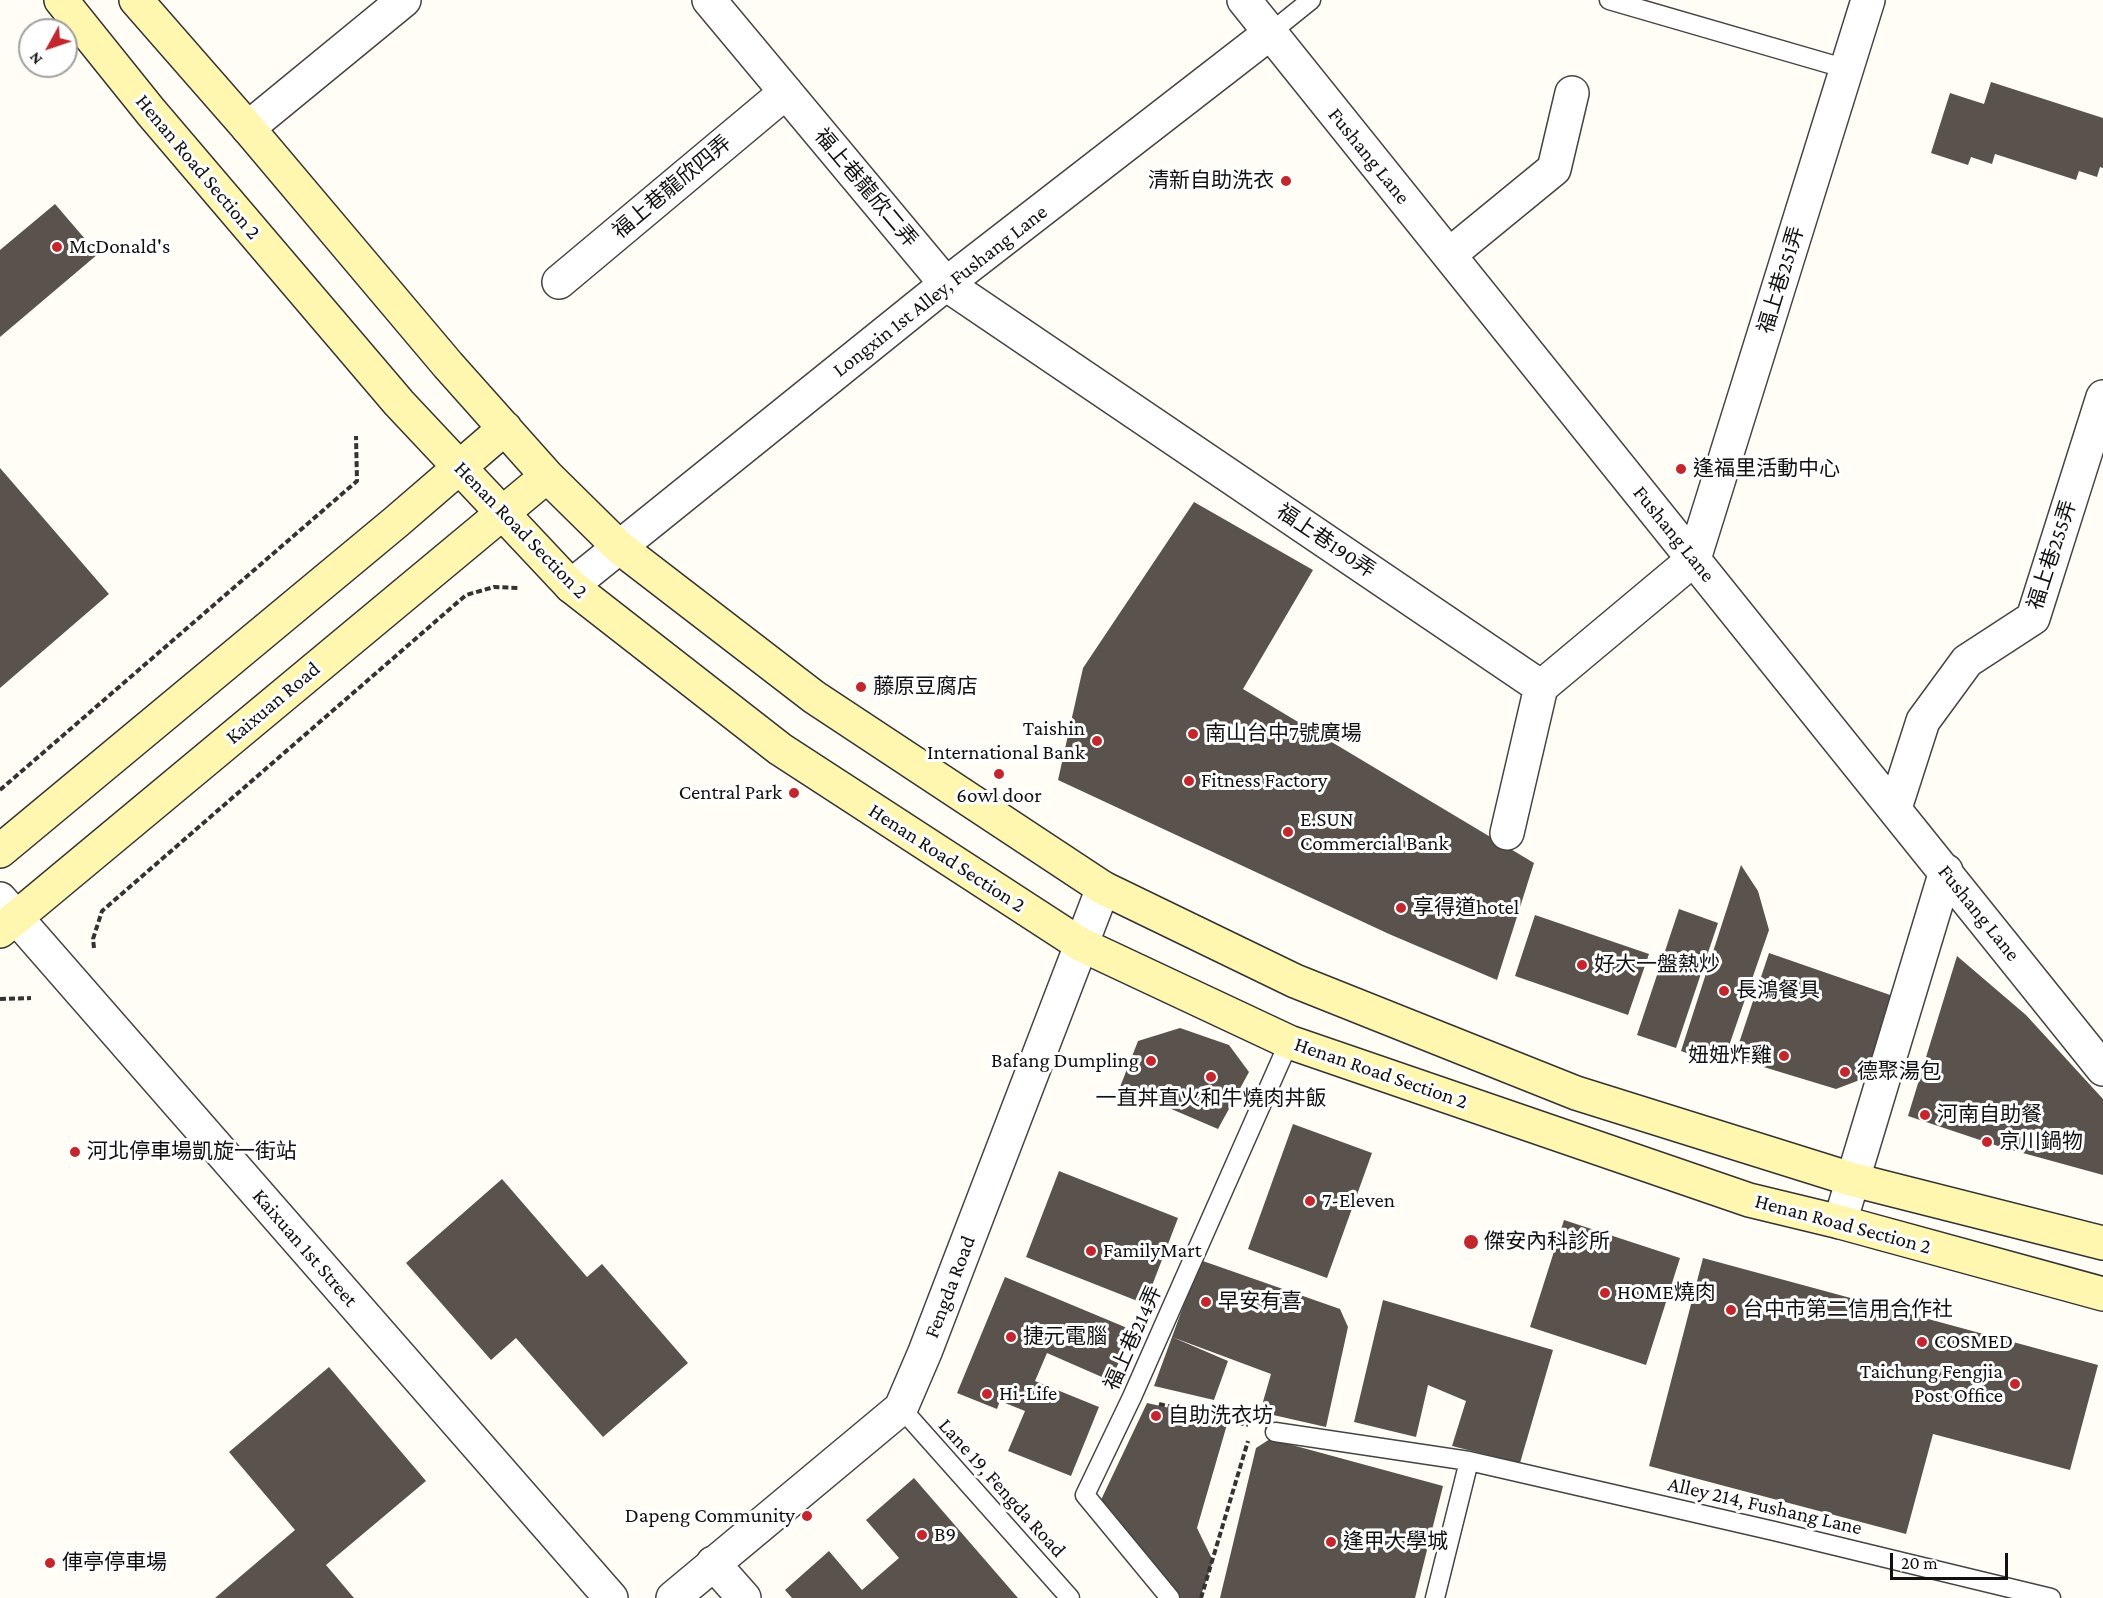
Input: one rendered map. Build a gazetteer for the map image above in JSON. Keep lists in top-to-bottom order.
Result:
{
  "streets": {
    "street": [
      "Fushang Lane",
      "Henan Road Section 2",
      "福上巷龍欣四弄",
      "福上巷龍欣二弄",
      "福上巷251弄",
      "Longxin 1st Alley, Fushang Lane",
      "福上巷190弄",
      "福上巷255弄",
      "Kaixuan Road",
      "Kaixuan 1st Street",
      "Fengda Road"
    ],
    "lane": ["福上巷214弄", "Lane 19, Fengda Road", "Alley 214, Fushang Lane"]
  },
  "crossings": [
    ["Fushang Lane", "福上巷251弄"],
    ["Fushang Lane", "Longxin 1st Alley, Fushang Lane"],
    ["Fushang Lane", "福上巷255弄"],
    ["Henan Road Section 2", "Longxin 1st Alley, Fushang Lane"],
    ["Henan Road Section 2", "Kaixuan Road"],
    ["Henan Road Section 2", "Fengda Road"],
    ["Henan Road Section 2", "福上巷214弄"],
    ["福上巷龍欣四弄", "福上巷龍欣二弄"],
    ["福上巷龍欣二弄", "Longxin 1st Alley, Fushang Lane"],
    ["福上巷龍欣二弄", "福上巷190弄"],
    ["Longxin 1st Alley, Fushang Lane", "福上巷190弄"],
    ["Kaixuan Road", "Kaixuan 1st Street"],
    ["Fengda Road", "Lane 19, Fengda Road"]
  ],
  "places": [
    "清新自助洗衣",
    "McDonald's",
    "逢福里活動中心",
    "藤原豆腐店",
    "南山台中7號廣場",
    "Taishin International Bank",
    "6owl door",
    "Fitness Factory",
    "Central Park",
    "E.SUN Commercial Bank",
    "享得道hotel",
    "好大一盤熱炒",
    "長鴻餐具",
    "妞妞炸雞",
    "Bafang Dumpling",
    "德聚湯包",
    "一直丼直火和牛燒肉丼飯",
    "河南自助餐",
    "京川鍋物",
    "河北停車場凱旋一街站",
    "7-Eleven",
    "傑安內科診所",
    "FamilyMart",
    "HOME燒肉",
    "早安有喜",
    "台中市第二信用合作社",
    "捷元電腦",
    "COSMED",
    "Taichung Fengjia Post Office",
    "Hi-Life",
    "自助洗衣坊",
    "Dapeng Community",
    "B9",
    "逢甲大學城",
    "俥亭停車場"
  ],
  "scale_bar": "20 m",
  "north": "bottom left"
}
